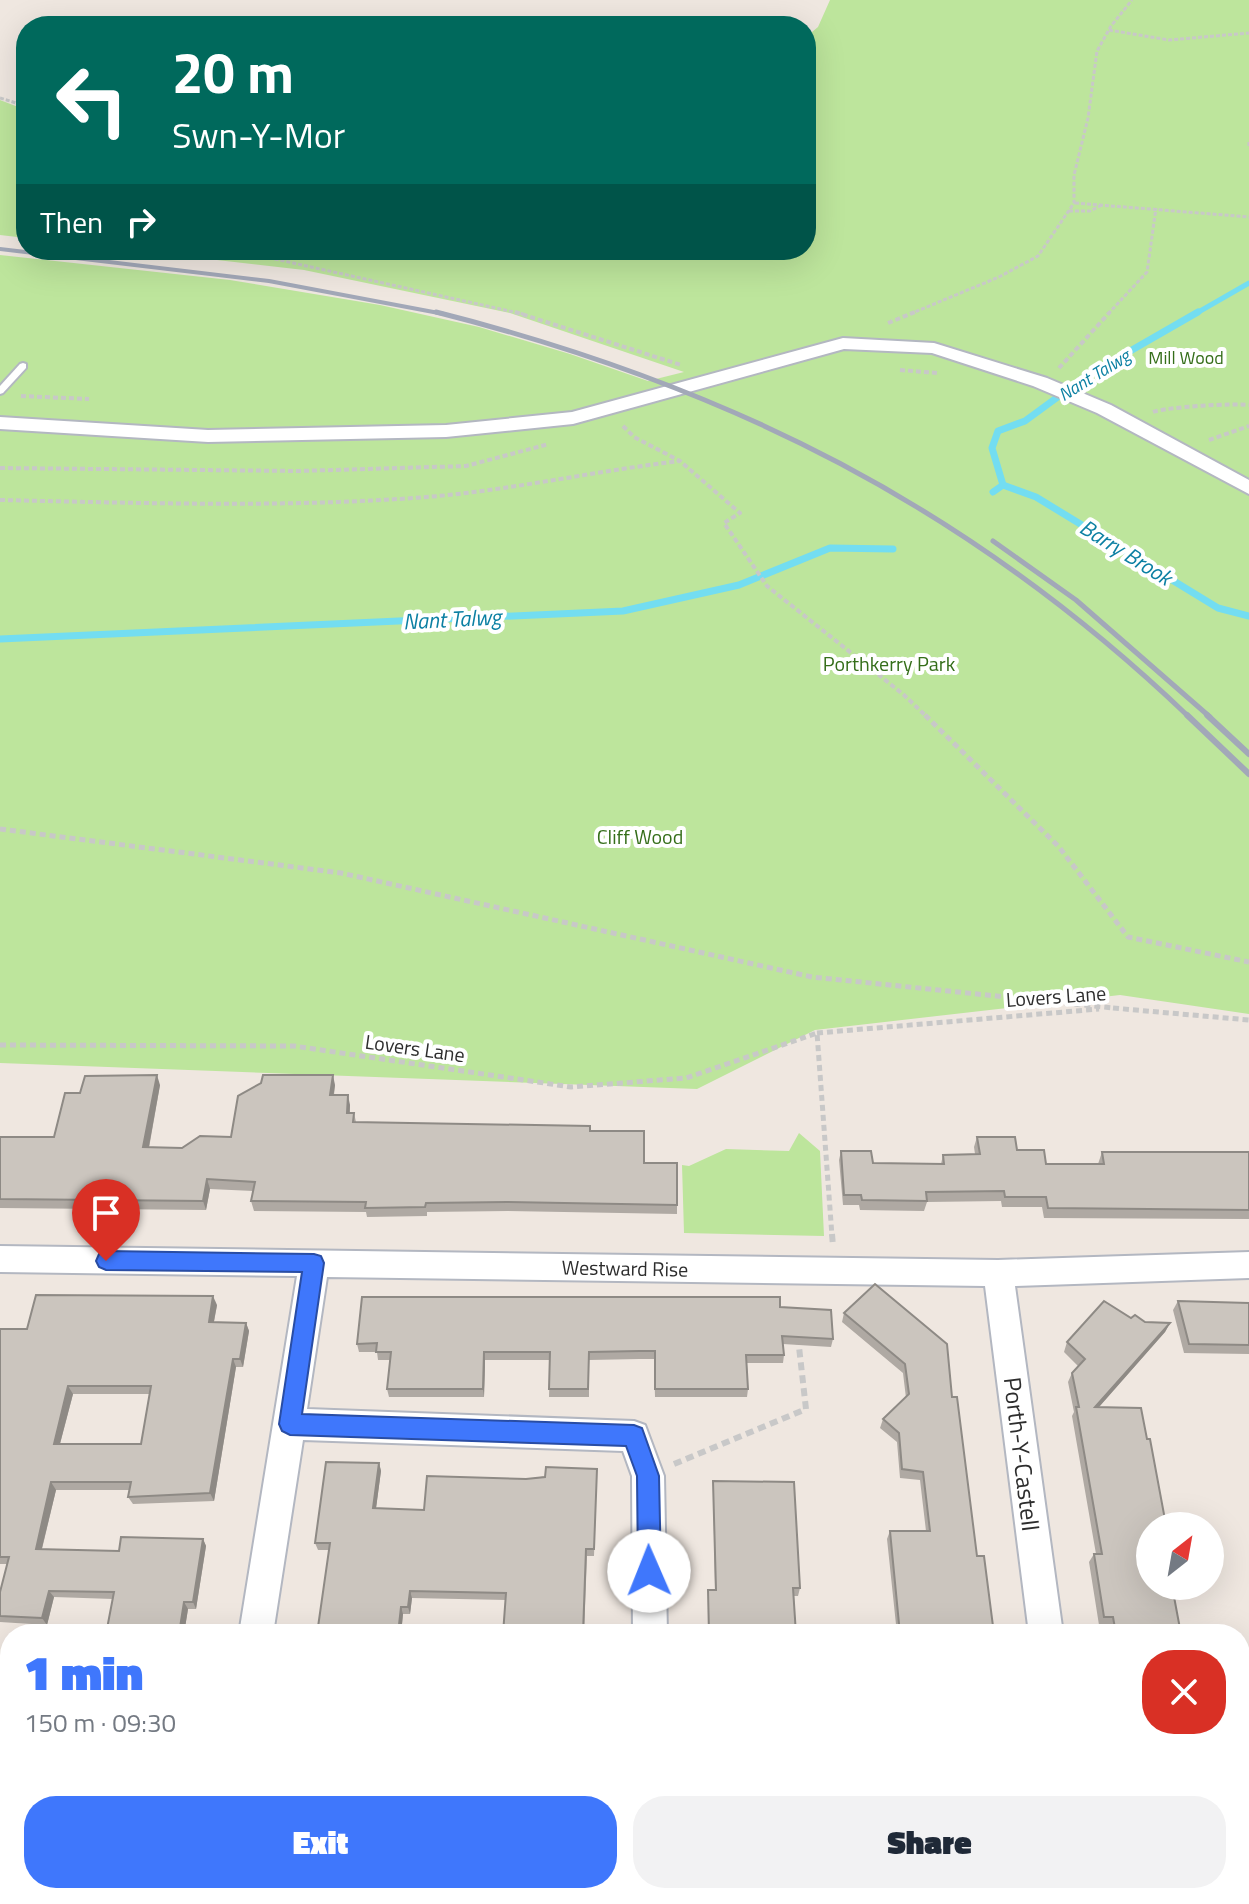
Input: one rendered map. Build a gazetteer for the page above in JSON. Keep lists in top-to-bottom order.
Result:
{
  "streets": {
    "street": ["Westward Rise", "Porth-Y-Castell"],
    "path": ["Lovers Lane"]
  },
  "crossings": [
    ["Westward Rise", "Porth-Y-Castell"]
  ],
  "water": ["Nant Talwg", "Barry Brook"],
  "parks": ["Mill Wood", "Porthkerry Park", "Cliff Wood"],
  "north": "top right",
  "page": {
    "turn": ["20 m", "Swn-Y-Mor"],
    "then": "Then",
    "heading": ["1 min", "150 m · 09:30"],
    "buttons": ["Exit", "Share"]
  }
}
